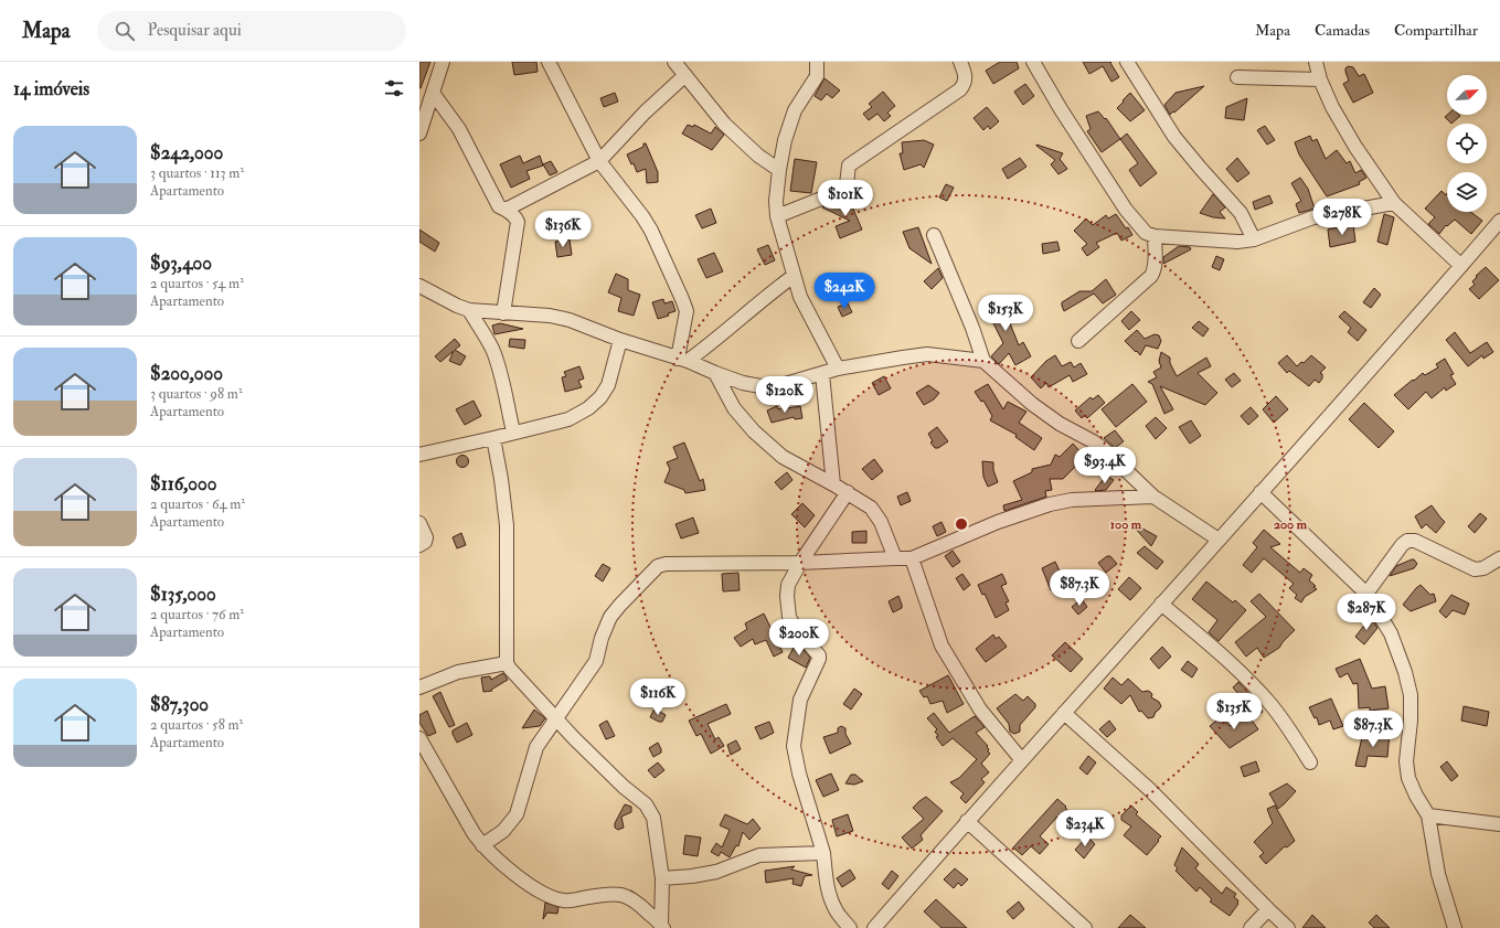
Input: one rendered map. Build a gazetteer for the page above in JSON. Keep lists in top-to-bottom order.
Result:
{
  "north": "top right",
  "page": {
    "header": "Mapa",
    "search": "Pesquisar aqui",
    "nav": ["Mapa", "Camadas", "Compartilhar"],
    "heading": "14 imóveis",
    "list": [
      {
        "name": "$242,000",
        "note": "3 quartos · 113 m² · Apartamento"
      },
      {
        "name": "$93,400",
        "note": "2 quartos · 54 m² · Apartamento"
      },
      {
        "name": "$200,000",
        "note": "3 quartos · 98 m² · Apartamento"
      },
      {
        "name": "$116,000",
        "note": "2 quartos · 64 m² · Apartamento"
      },
      {
        "name": "$135,000",
        "note": "2 quartos · 76 m² · Apartamento"
      },
      {
        "name": "$87,300",
        "note": "2 quartos · 58 m² · Apartamento"
      }
    ],
    "price": [
      "$101K",
      "$278K",
      "$136K",
      "$242K",
      "$153K",
      "$120K",
      "$93.4K",
      "$87.3K",
      "$287K",
      "$200K",
      "$116K",
      "$135K",
      "$87.3K",
      "$234K"
    ]
  },
  "rings": ["100 m", "200 m"]
}
